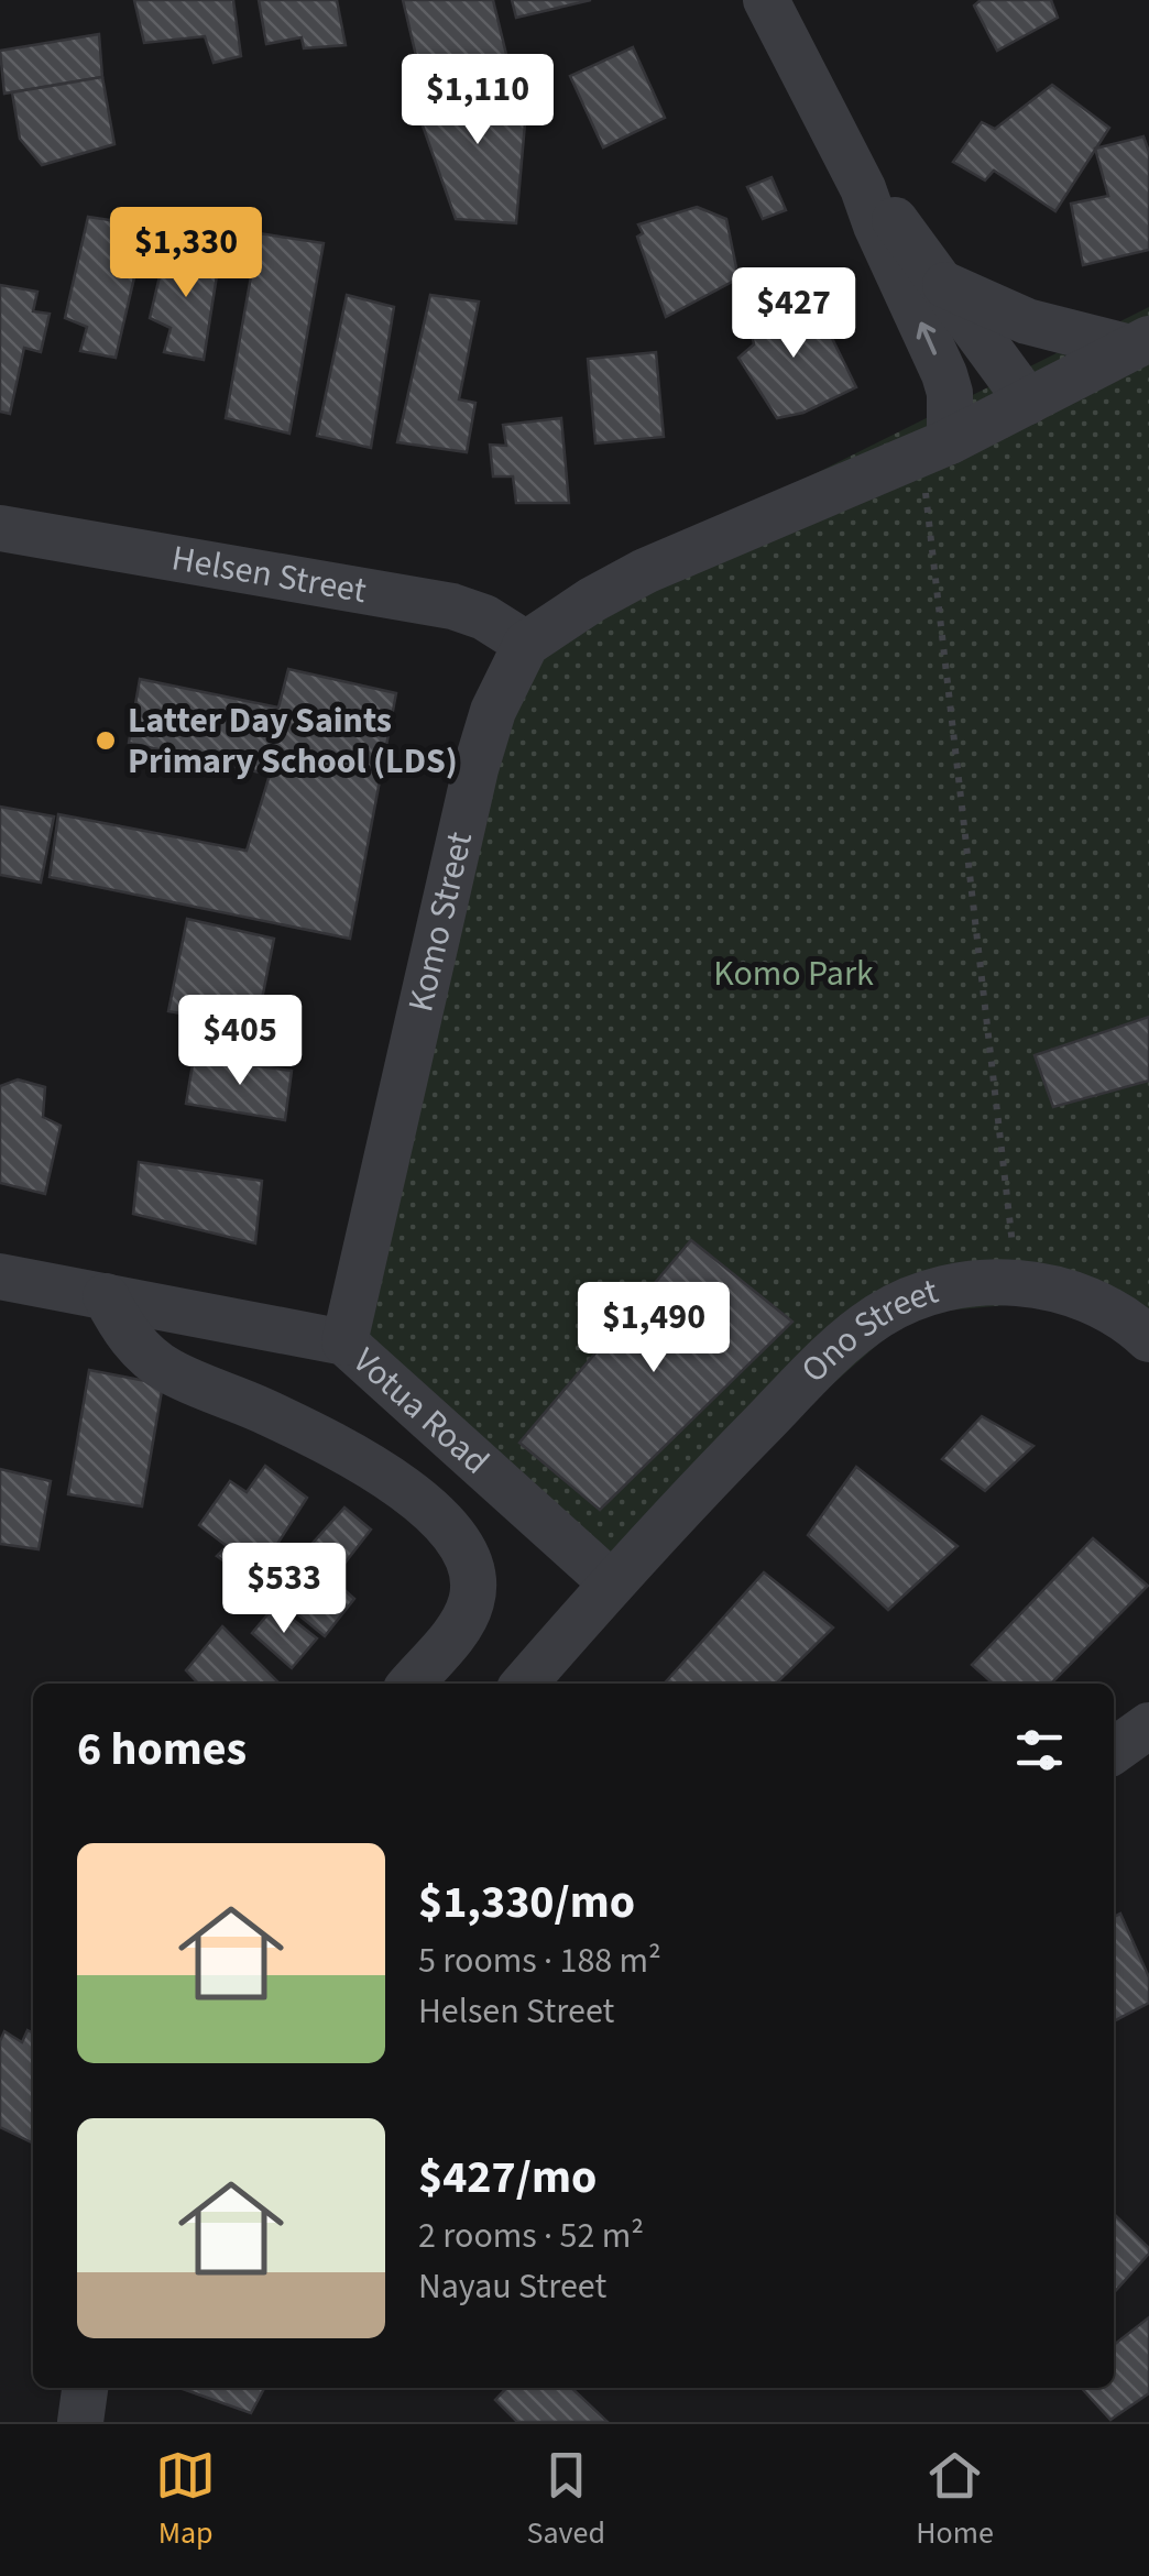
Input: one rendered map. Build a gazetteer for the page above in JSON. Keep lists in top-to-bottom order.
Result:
{
  "streets": {
    "street": [
      "Helsen Street",
      "Komo Street",
      "Ono Street",
      "Votua Road"
    ]
  },
  "crossings": [
    ["Helsen Street", "Komo Street"],
    ["Komo Street", "Votua Road"],
    ["Ono Street", "Votua Road"]
  ],
  "parks": ["Komo Park"],
  "places": ["Latter Day Saints Primary School (LDS)"],
  "page": {
    "price": [
      "$1,110",
      "$1,330",
      "$427",
      "$405",
      "$1,490",
      "$533"
    ],
    "heading": "6 homes",
    "list": [
      {
        "name": "$1,330/mo",
        "note": "5 rooms · 188 m² · Helsen Street"
      },
      {
        "name": "$427/mo",
        "note": "2 rooms · 52 m² · Nayau Street"
      }
    ],
    "tabs": ["Map", "Saved", "Home"]
  }
}
